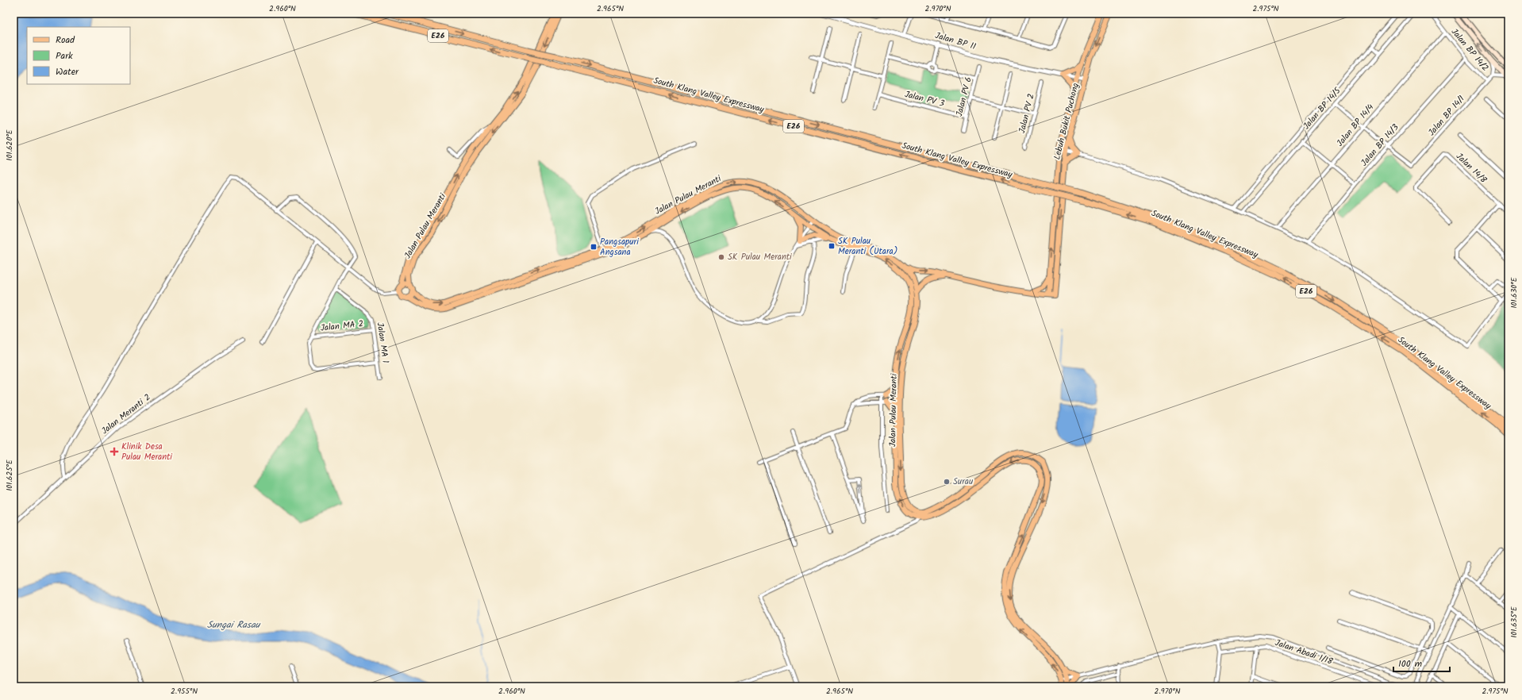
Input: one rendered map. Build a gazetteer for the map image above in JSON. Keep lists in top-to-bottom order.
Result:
{
  "streets": {
    "highway": ["E26", "South Klang Valley Expressway"],
    "main road": ["Lebuh Bukit Puchong", "Jalan Pulau Meranti"],
    "street": [
      "Jalan BP 11",
      "Jalan BP 14/2",
      "Jalan PV 6",
      "Jalan PV 3",
      "Jalan BP 14/5",
      "Jalan PV 2",
      "Jalan BP 14/1",
      "Jalan BP 14/4",
      "Jalan BP 14/3",
      "Jalan 14/8",
      "Jalan MA 2",
      "Jalan MA 1",
      "Jalan Meranti 2",
      "Jalan Abadi 1/18"
    ]
  },
  "crossings": [
    ["Jalan BP 11", "Lebuh Bukit Puchong"],
    ["Jalan BP 14/2", "Jalan BP 14/1"],
    ["Jalan BP 14/2", "Jalan BP 14/4"],
    ["Jalan BP 14/2", "Jalan BP 14/3"],
    ["Jalan PV 6", "Jalan PV 3"],
    ["Jalan BP 14/1", "Jalan BP 14/3"],
    ["Jalan MA 2", "Jalan MA 1"]
  ],
  "water": ["Sungai Rasau"],
  "places": {
    "transit": ["SK Pulau Meranti (Utara)", "Pangsapuri Angsana"],
    "other": ["SK Pulau Meranti", "Surau"],
    "health": ["Klinik Desa Pulau Meranti"]
  },
  "legend": ["Road", "Park", "Water"],
  "scale_bar": "100 m",
  "coordinates": [
    "2.960°N",
    "2.965°N",
    "2.970°N",
    "2.975°N",
    "101.620°E",
    "101.630°E",
    "101.625°E",
    "101.635°E",
    "2.955°N"
  ]
}
